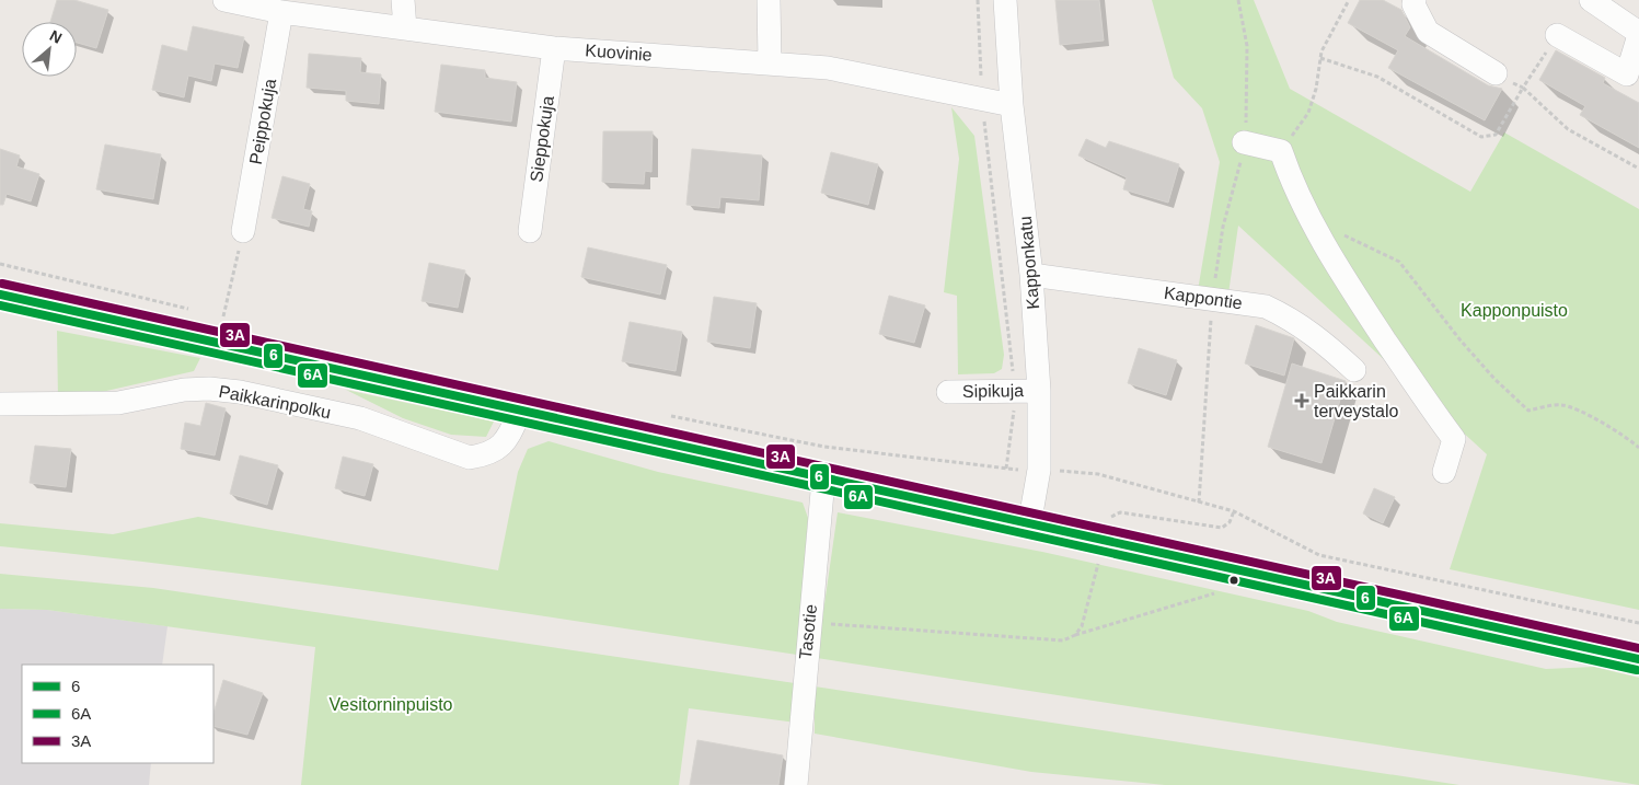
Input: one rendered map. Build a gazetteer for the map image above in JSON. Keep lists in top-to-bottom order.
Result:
{
  "streets": {
    "street": [
      "Kuovinie",
      "Peippokuja",
      "Sieppokuja",
      "Kapponkatu",
      "Kappontie",
      "Sipikuja",
      "Paikkarinpolku",
      "Tasotie"
    ]
  },
  "crossings": [
    ["Kuovinie", "Peippokuja"],
    ["Kuovinie", "Sieppokuja"],
    ["Kuovinie", "Kapponkatu"],
    ["Kapponkatu", "Kappontie"],
    ["Kapponkatu", "Sipikuja"]
  ],
  "parks": ["Kapponpuisto", "Vesitorninpuisto"],
  "places": {
    "health": ["Paikkarin terveystalo"]
  },
  "lines": ["transit line 3A", "transit line 6", "transit line 6A"],
  "legend": ["6", "6A", "3A"],
  "north": "top right"
}
